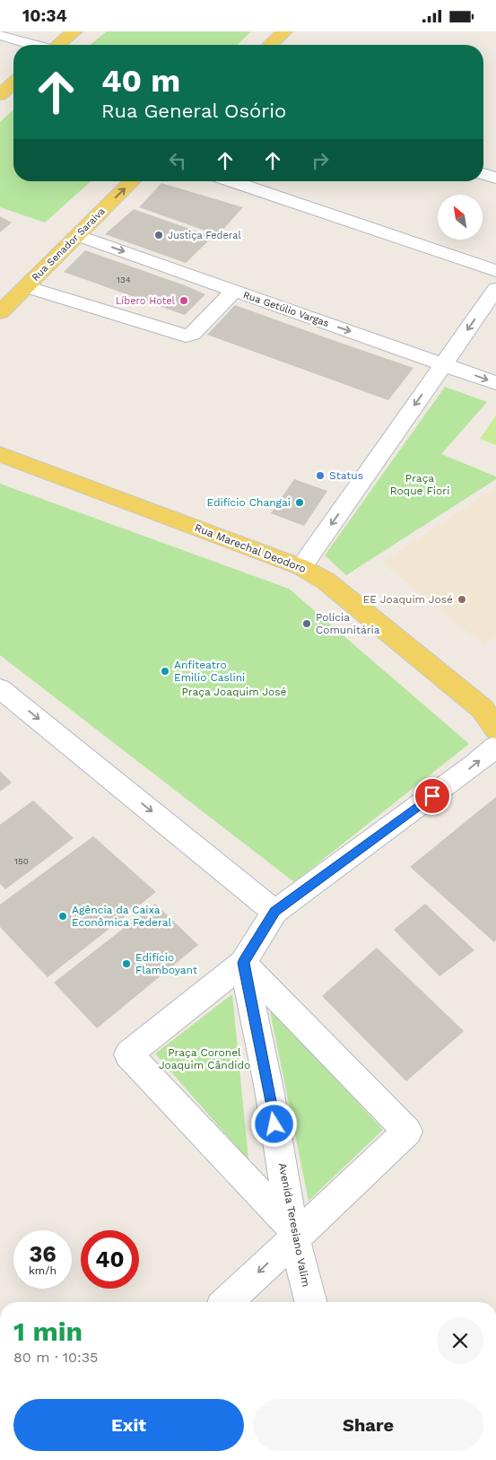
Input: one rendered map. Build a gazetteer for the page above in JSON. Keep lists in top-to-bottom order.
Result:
{
  "streets": {
    "main road": ["Rua Senador Saraiva", "Rua Marechal Deodoro"],
    "street": ["Rua Getúlio Vargas", "Avenida Teresiano Valim"]
  },
  "crossings": [
    ["Rua Senador Saraiva", "Rua Getúlio Vargas"]
  ],
  "one_way": ["Rua Senador Saraiva"],
  "parks": ["Praça Roque Fiori", "Praça Joaquim José", "Praça Coronel Joaquim Cândido"],
  "places": [
    "Justiça Federal",
    "Líbero Hotel",
    "Status",
    "Edifício Changai",
    "EE Joaquim José",
    "Polícia Comunitária",
    "Anfiteatro Emilio Caslini",
    "Agência da Caixa Econômica Federal",
    "Edifício Flamboyant"
  ],
  "house_numbers": ["134", "150"],
  "north": "top left",
  "page": {
    "status": "10:34",
    "turn": ["40 m", "Rua General Osório"],
    "speed": "36 km/h",
    "limit": "40",
    "heading": ["1 min", "80 m · 10:35"],
    "buttons": ["Exit", "Share"]
  }
}
